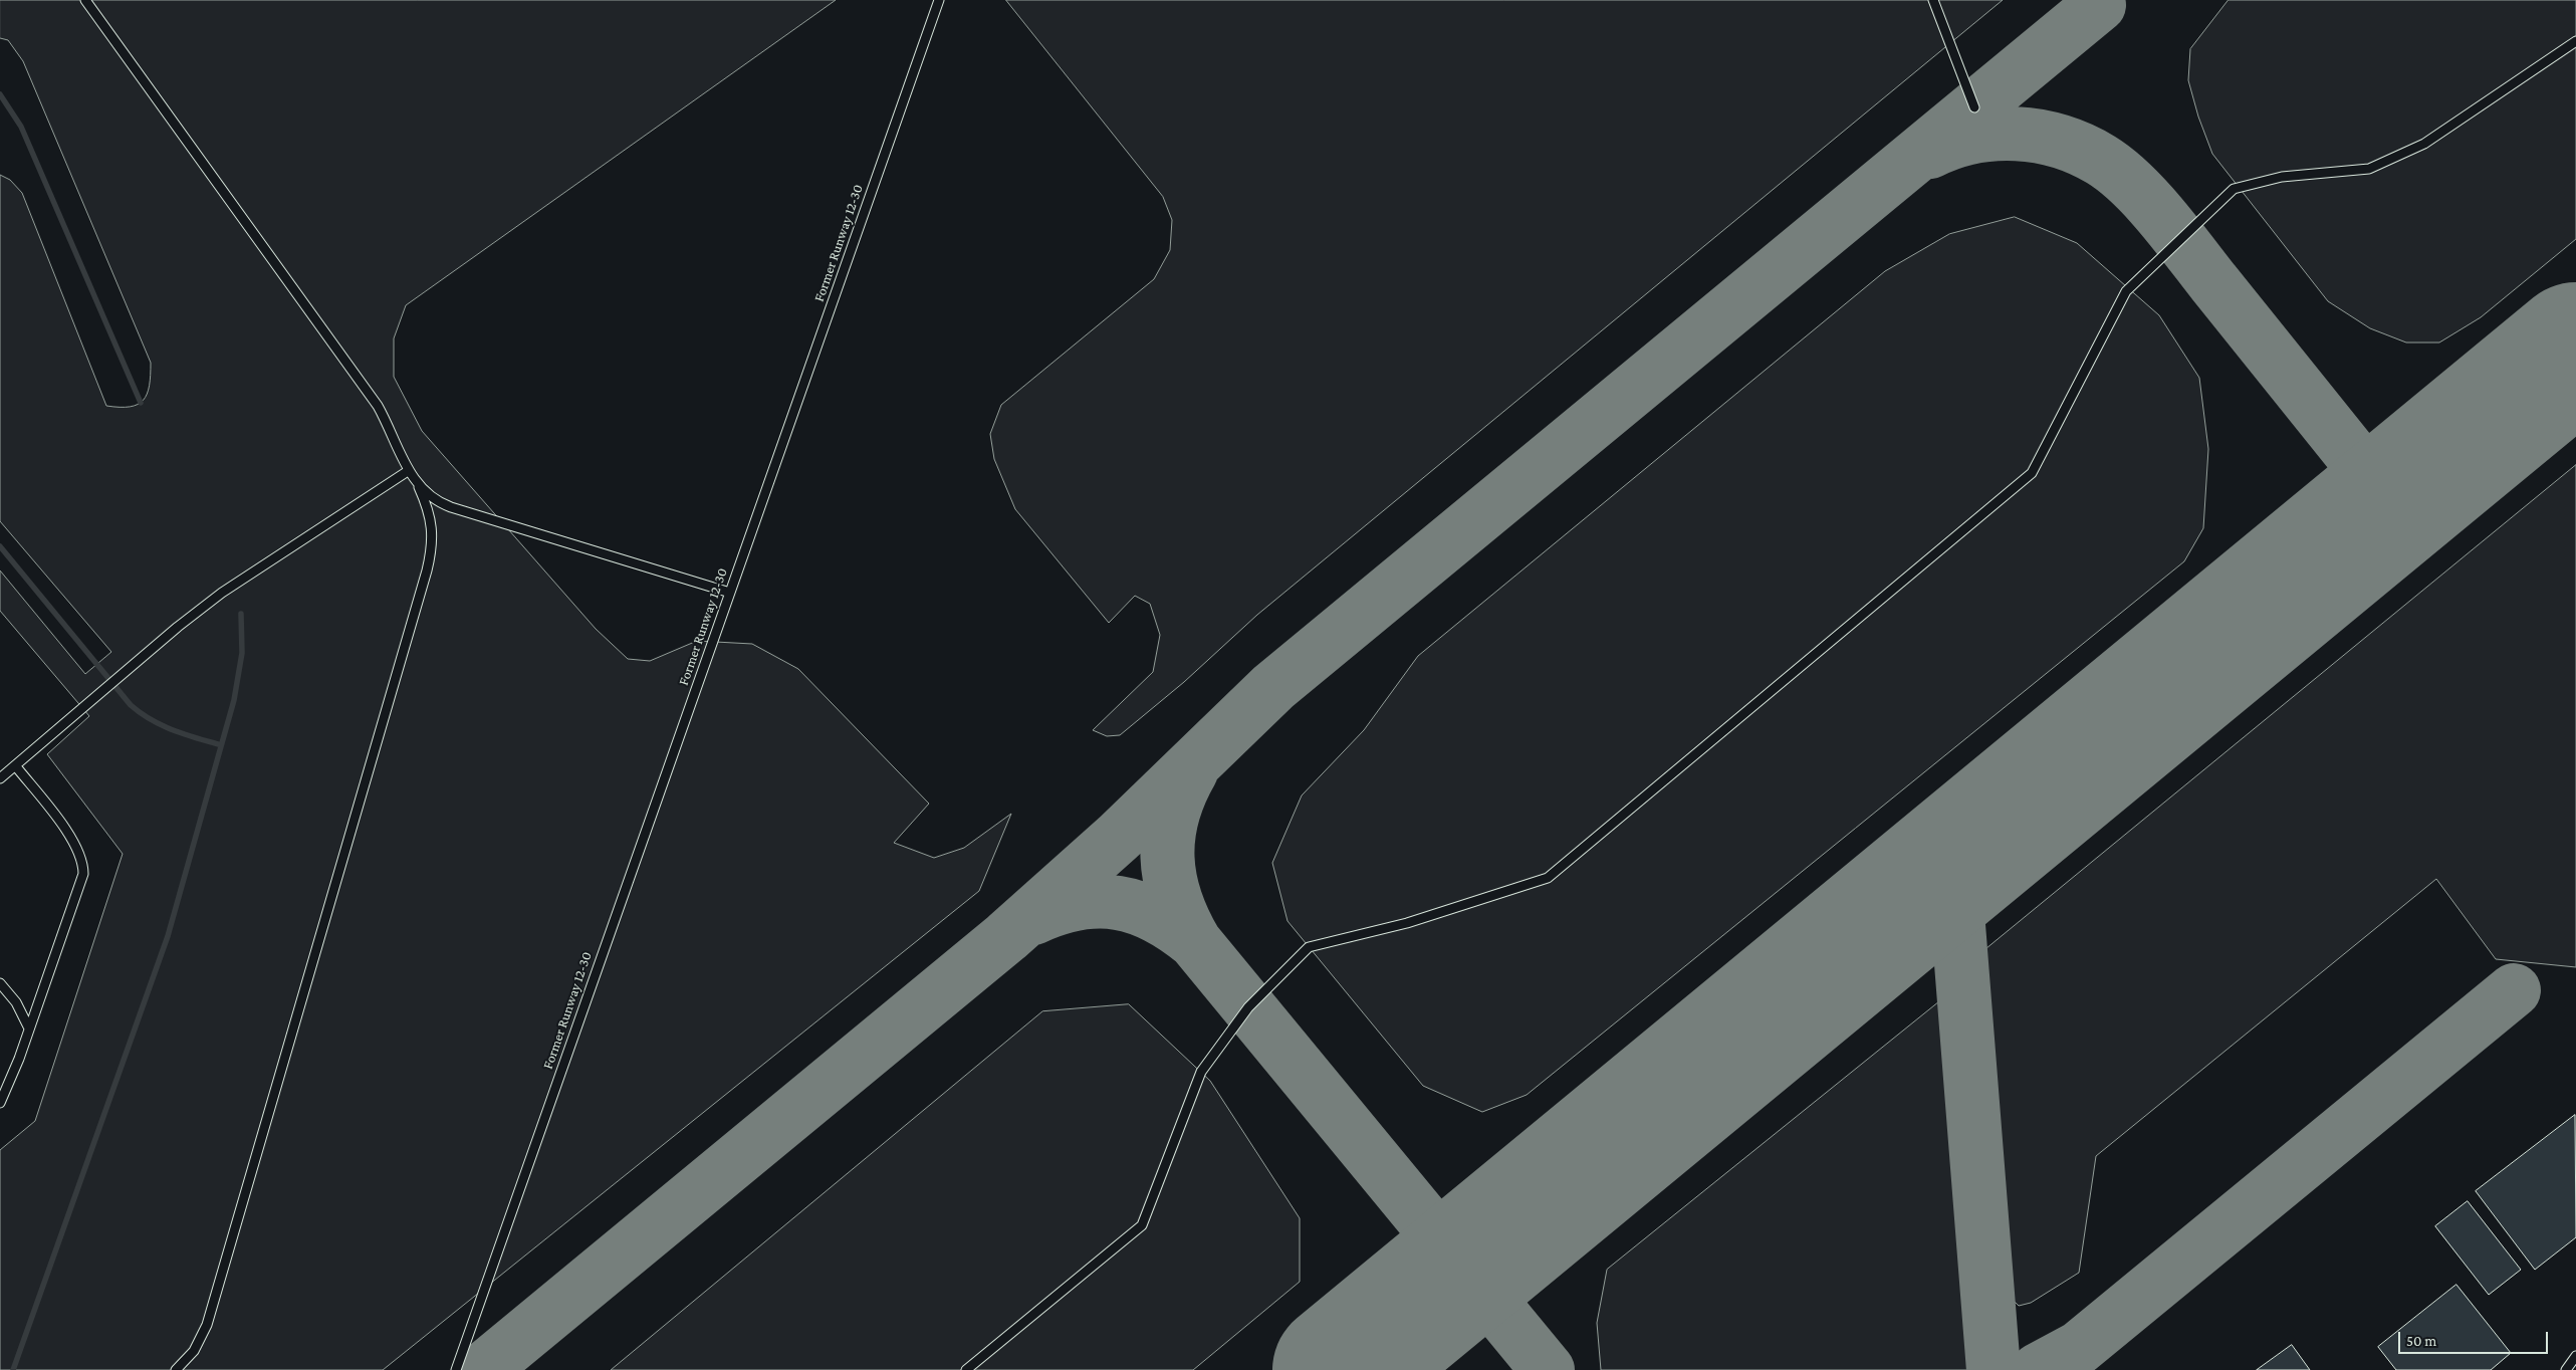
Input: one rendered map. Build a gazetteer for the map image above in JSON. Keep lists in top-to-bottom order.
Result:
{
  "streets": {
    "lane": ["Former Runway 12-30"]
  },
  "scale_bar": "50 m"
}
